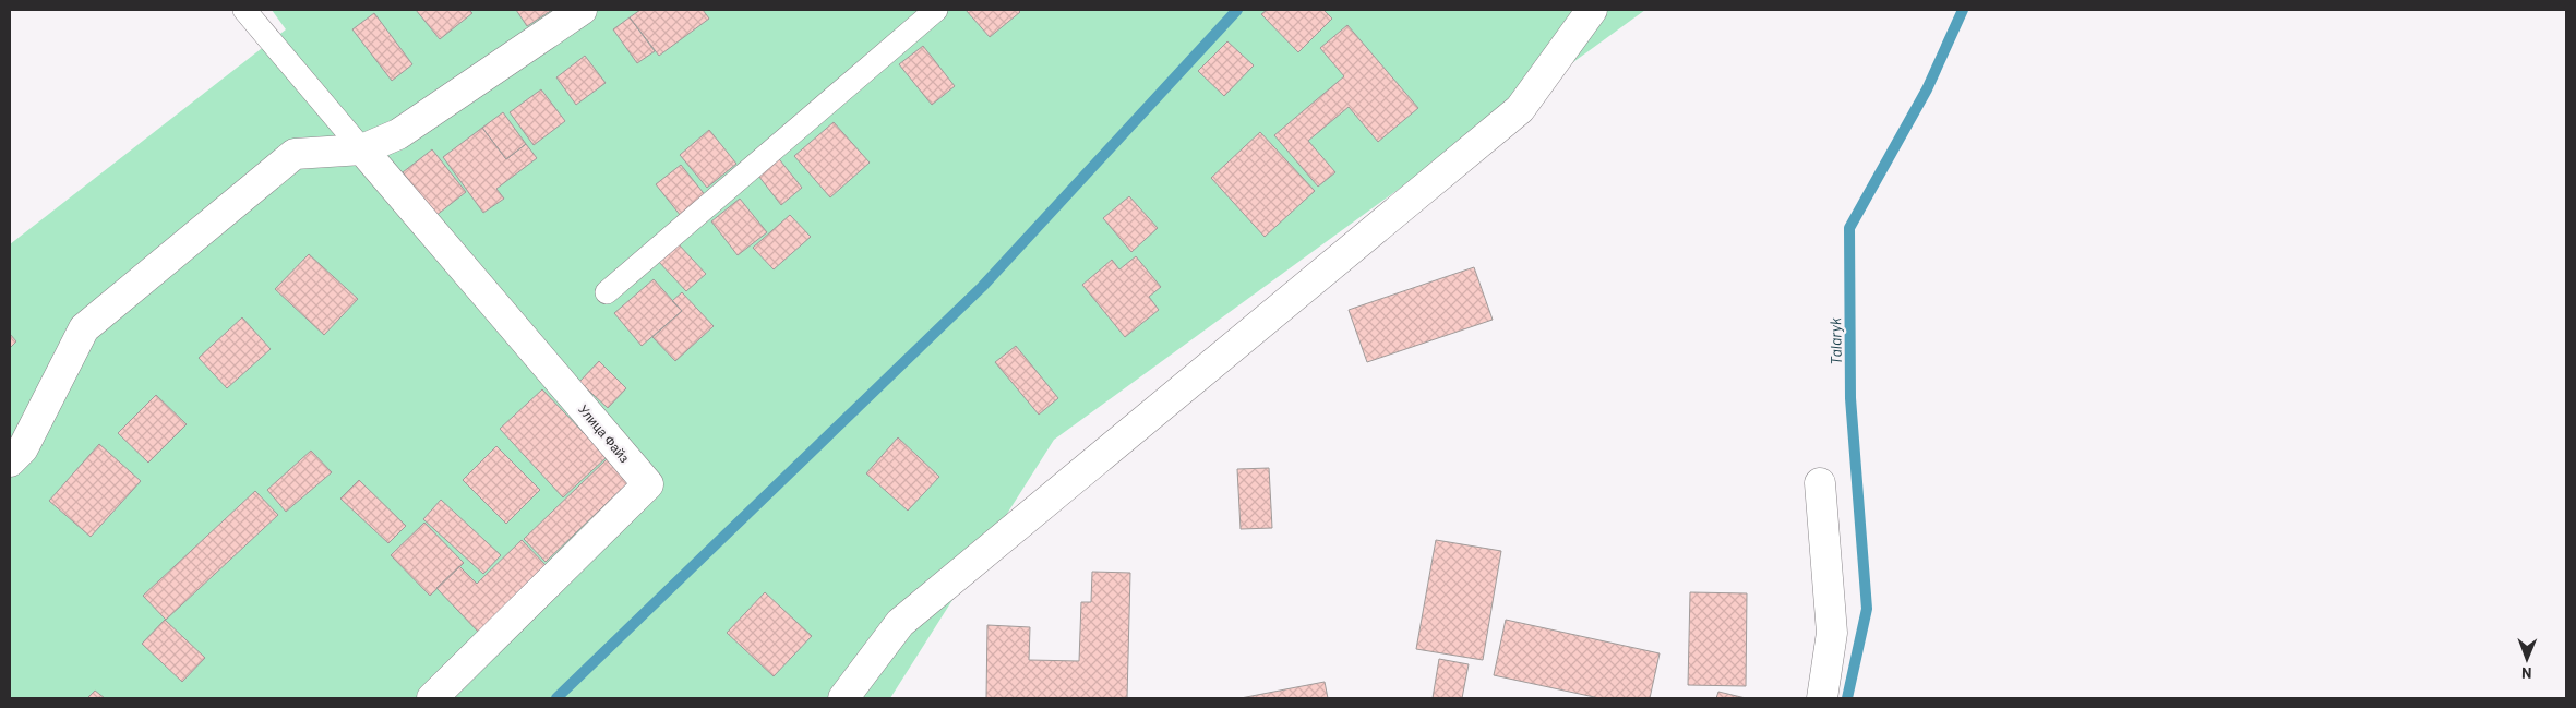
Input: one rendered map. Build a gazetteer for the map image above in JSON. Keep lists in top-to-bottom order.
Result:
{
  "streets": {
    "street": ["Улица Файз"]
  },
  "water": ["Talaryk"],
  "north": "bottom"
}
